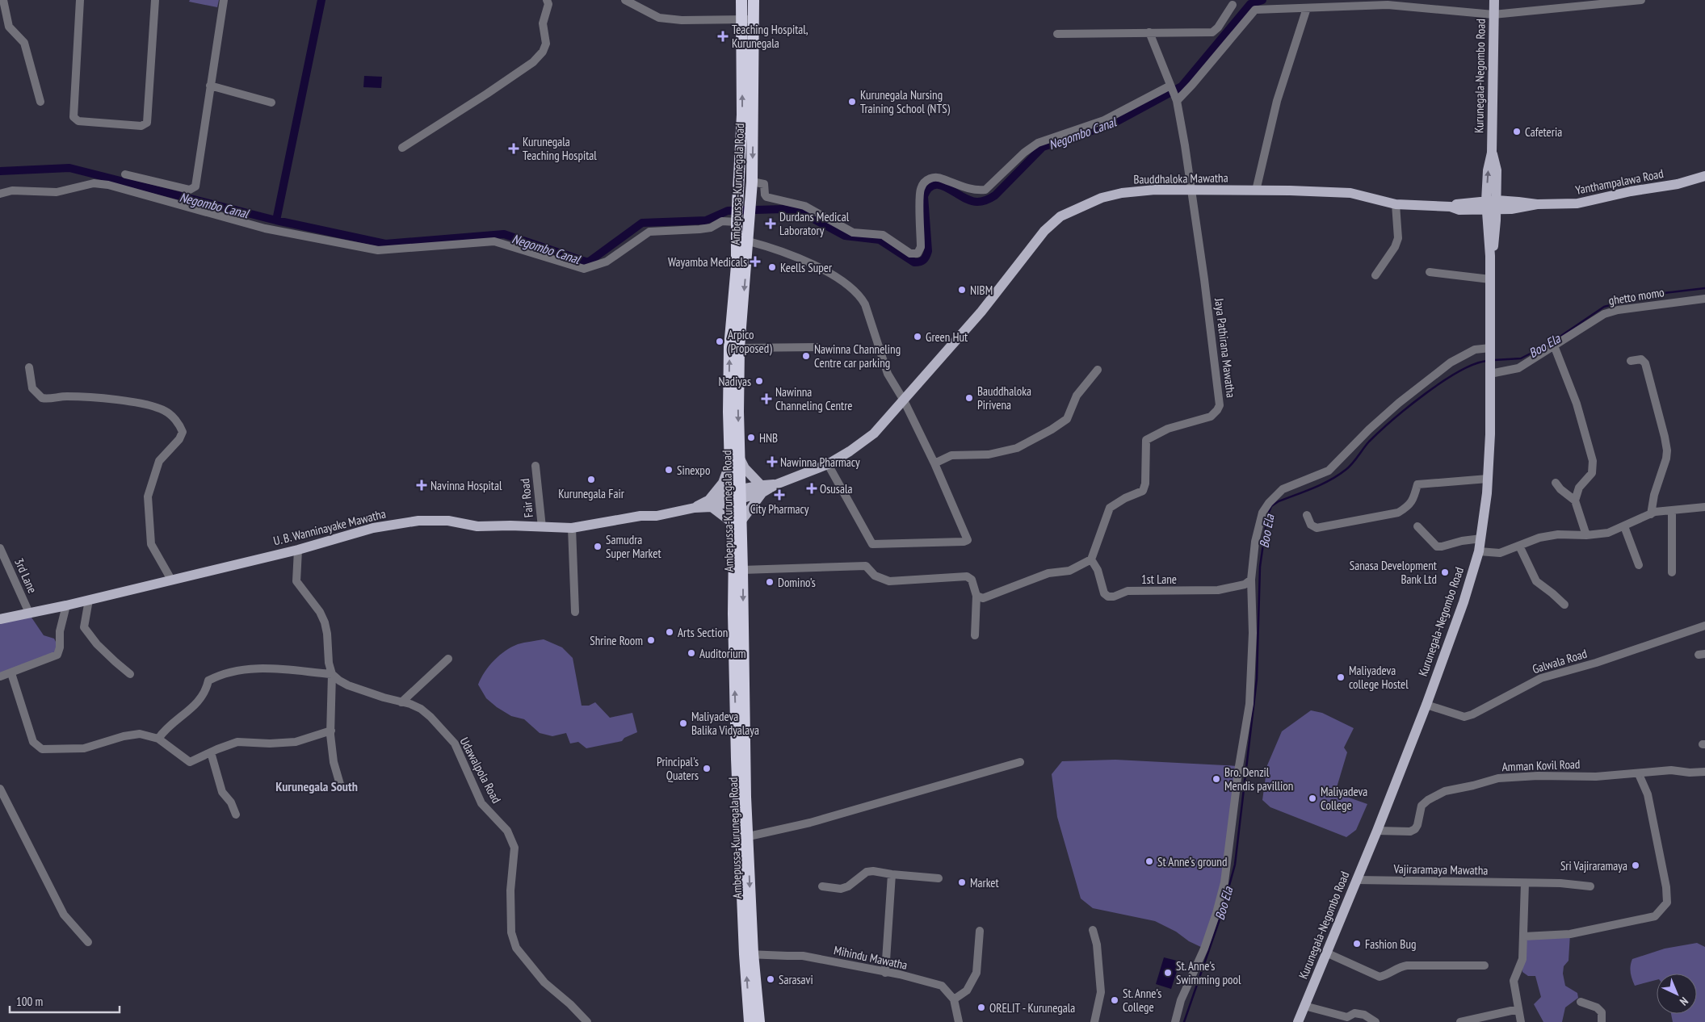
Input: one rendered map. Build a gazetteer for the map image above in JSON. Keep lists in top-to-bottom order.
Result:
{
  "streets": {
    "highway": ["Ambepussa-Kurunegala Road"],
    "main road": [
      "Kurunegala-Negombo Road",
      "Bauddhaloka Mawatha",
      "Yanthampalawa Road",
      "U. B. Wanninayake Mawatha"
    ],
    "street": [
      "ghetto momo",
      "Jaya Pathirana Mawatha",
      "Fair Road",
      "3rd Lane",
      "1st Lane",
      "Galwala Road",
      "Amman Kovil Road",
      "Udawalpola Road",
      "Vajiraramaya Mawatha",
      "Mihindu Mawatha"
    ]
  },
  "crossings": [
    ["Kurunegala-Negombo Road", "Bauddhaloka Mawatha"],
    ["Kurunegala-Negombo Road", "Yanthampalawa Road"],
    ["Kurunegala-Negombo Road", "ghetto momo"],
    ["Kurunegala-Negombo Road", "Galwala Road"],
    ["Kurunegala-Negombo Road", "Amman Kovil Road"],
    ["Kurunegala-Negombo Road", "Vajiraramaya Mawatha"],
    ["Bauddhaloka Mawatha", "Yanthampalawa Road"],
    ["Bauddhaloka Mawatha", "Ambepussa-Kurunegala Road"],
    ["Bauddhaloka Mawatha", "Jaya Pathirana Mawatha"],
    ["Bauddhaloka Mawatha", "U. B. Wanninayake Mawatha"],
    ["Ambepussa-Kurunegala Road", "U. B. Wanninayake Mawatha"],
    ["Ambepussa-Kurunegala Road", "Mihindu Mawatha"],
    ["Jaya Pathirana Mawatha", "1st Lane"],
    ["Fair Road", "U. B. Wanninayake Mawatha"],
    ["U. B. Wanninayake Mawatha", "3rd Lane"]
  ],
  "districts": ["Kurunegala South"],
  "water": ["Negombo Canal", "Boo Ela"],
  "places": {
    "health": [
      "Teaching Hospital, Kurunegala",
      "Kurunegala Teaching Hospital",
      "Durdans Medical Laboratory",
      "Wayamba Medicals",
      "Nawinna Channeling Centre",
      "Nawinna Pharmacy",
      "Navinna Hospital",
      "Osusala",
      "City Pharmacy"
    ],
    "other": [
      "Kurunegala Nursing Training School (NTS)",
      "Cafeteria",
      "Keells Super",
      "NIBM",
      "Green Hut",
      "Arpico (Proposed)",
      "Nawinna Channeling Centre car parking",
      "Nadiyas",
      "Bauddhaloka Pirivena",
      "HNB",
      "Sinexpo",
      "Kurunegala Fair",
      "Samudra Super Market",
      "Sanasa Development Bank Ltd",
      "Domino's",
      "Arts Section",
      "Shrine Room",
      "Auditorium",
      "Maliyadeva college Hostel",
      "Maliyadeva Balika Vidyalaya",
      "Principal's Quaters",
      "Bro. Denzil Mendis pavillion",
      "Maliyadeva College",
      "St Anne's ground",
      "Sri Vajiraramaya",
      "Market",
      "Fashion Bug",
      "St. Anne's Swimming pool",
      "Sarasavi",
      "St. Anne's College",
      "ORELIT - Kurunegala"
    ]
  },
  "scale_bar": "100 m",
  "north": "bottom right"
}
